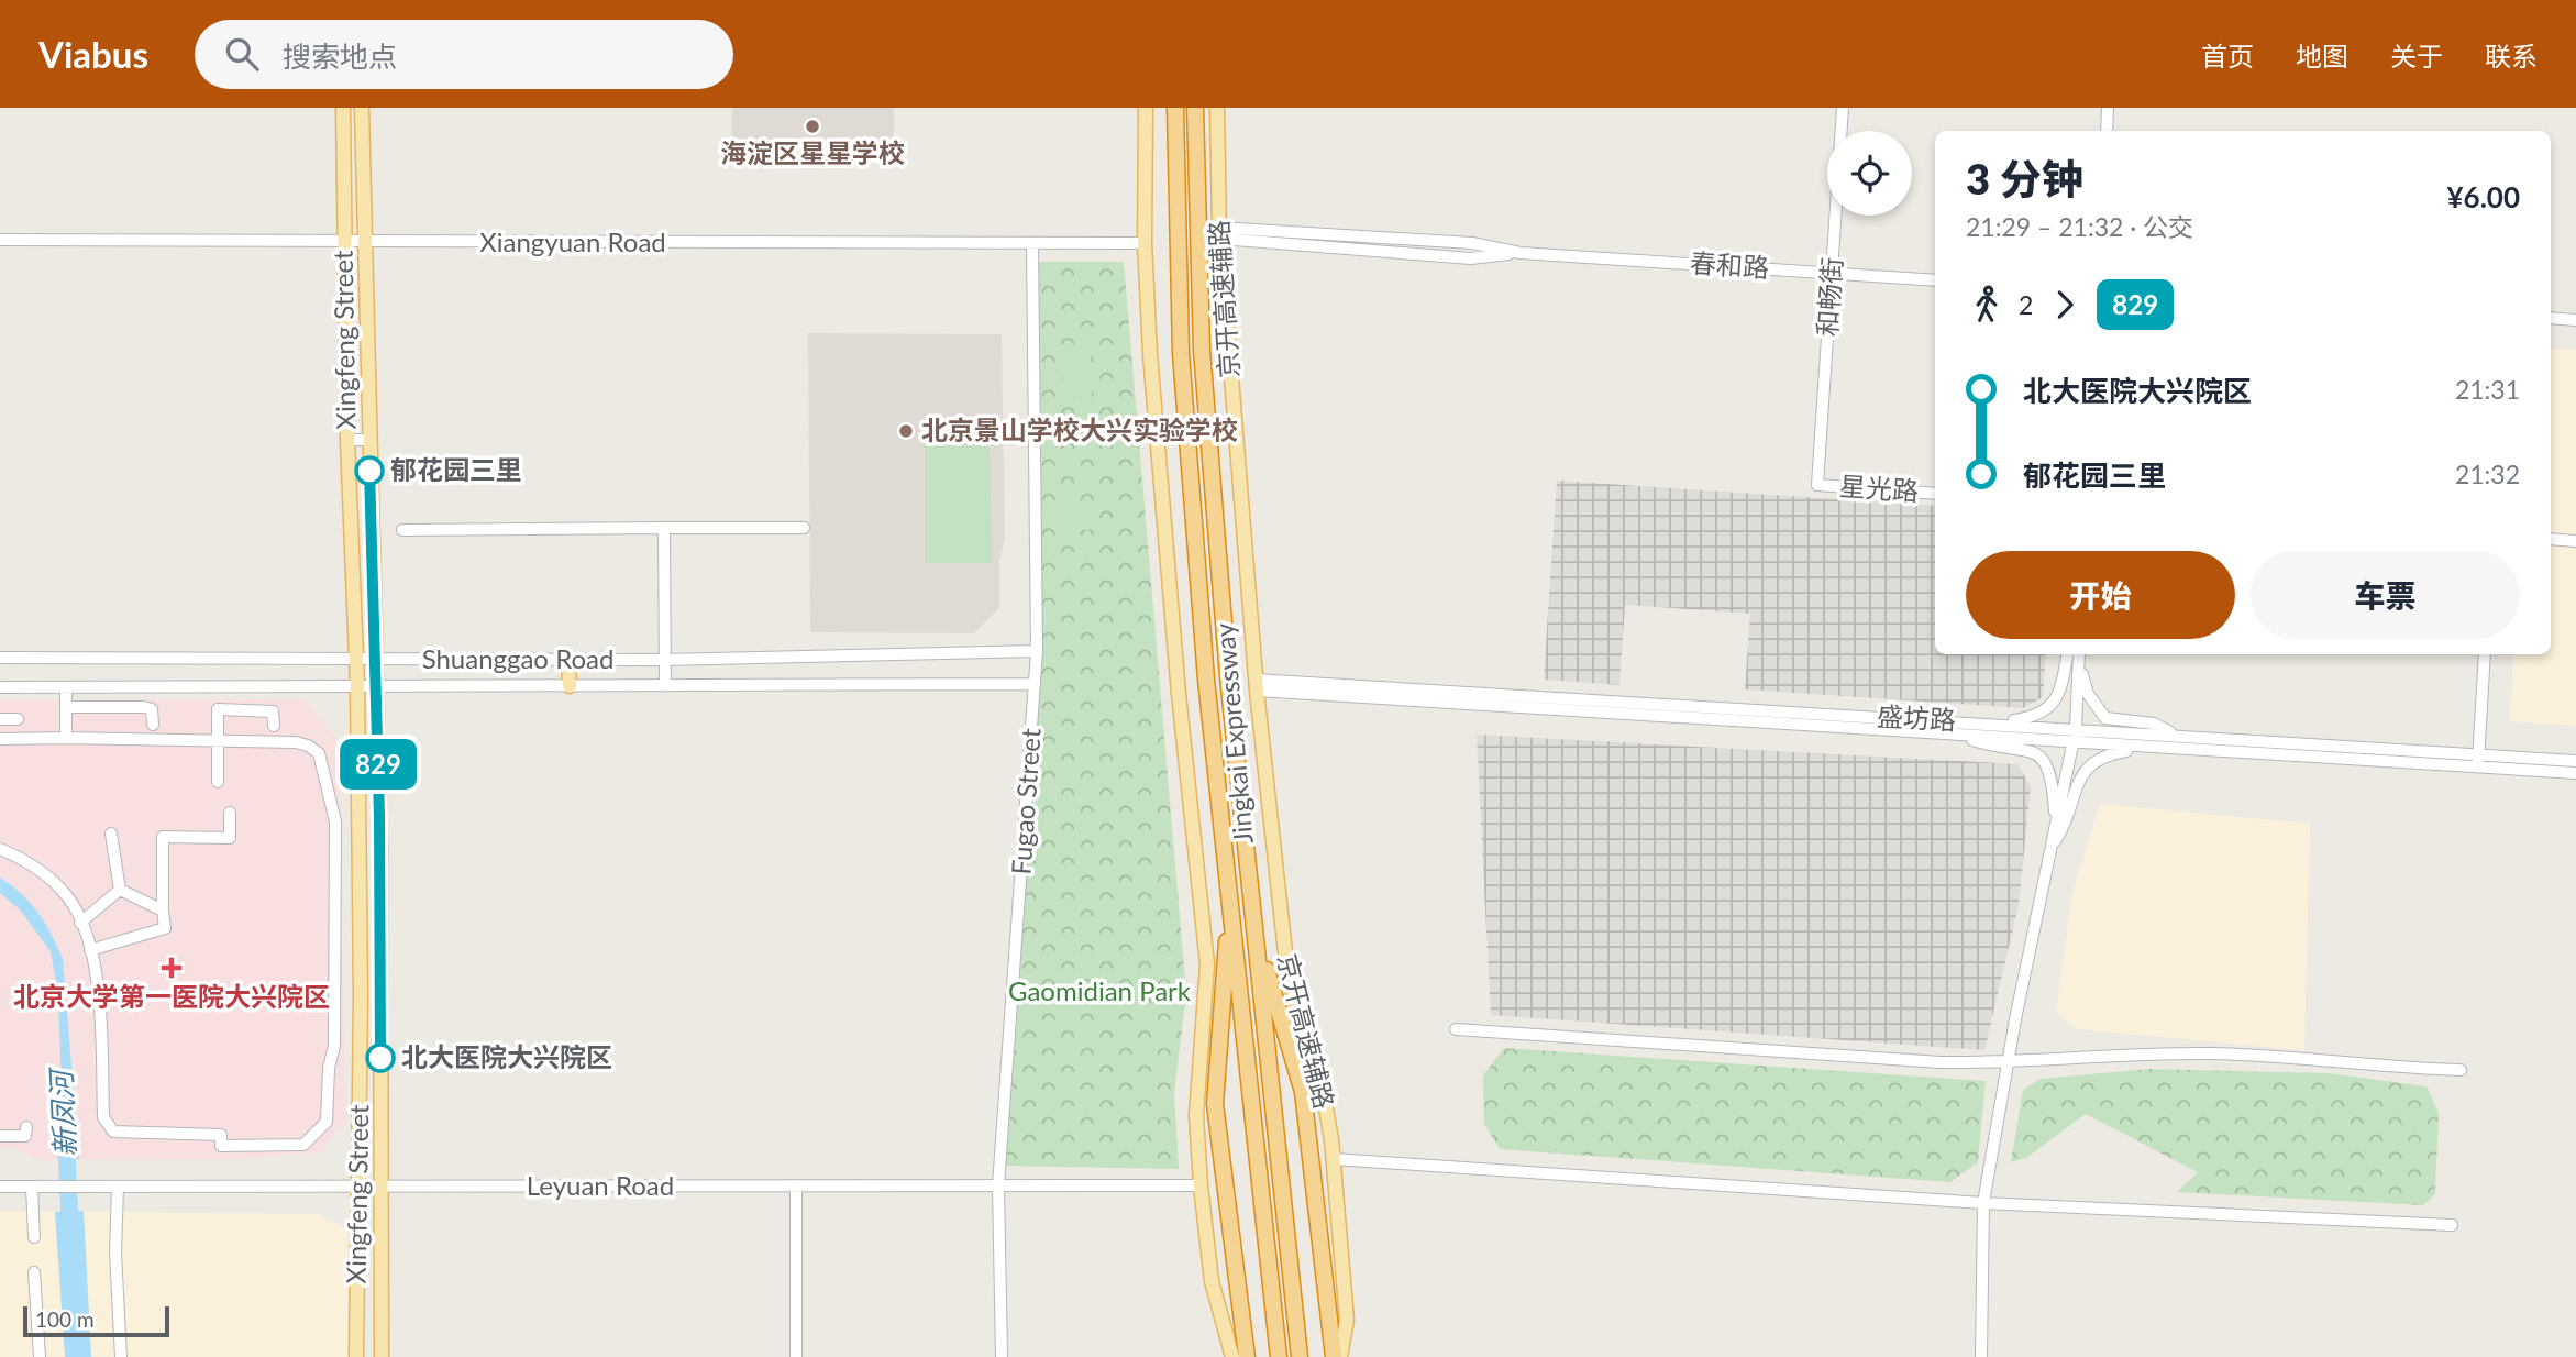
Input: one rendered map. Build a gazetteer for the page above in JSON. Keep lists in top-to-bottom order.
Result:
{
  "streets": {
    "highway": ["Jingkai Expressway"],
    "main road": ["京开高速辅路", "Xingfeng Street"],
    "street": [
      "Xiangyuan Road",
      "春和路",
      "和畅街",
      "星光路",
      "Shuanggao Road",
      "盛坊路",
      "Fugao Street",
      "Leyuan Road"
    ]
  },
  "crossings": [
    ["Xiangyuan Road", "Xingfeng Street"],
    ["Xiangyuan Road", "Fugao Street"],
    ["春和路", "和畅街"],
    ["春和路", "京开高速辅路"],
    ["和畅街", "星光路"],
    ["京开高速辅路", "盛坊路"],
    ["Xingfeng Street", "Shuanggao Road"],
    ["Xingfeng Street", "Leyuan Road"],
    ["Shuanggao Road", "Fugao Street"],
    ["Fugao Street", "Leyuan Road"]
  ],
  "water": ["新凤河"],
  "parks": ["Gaomidian Park"],
  "places": {
    "other": [
      "海淀区星星学校",
      "北京景山学校大兴实验学校",
      "郁花园三里",
      "北大医院大兴院区"
    ],
    "health": ["北京大学第一医院大兴院区"]
  },
  "lines": ["bus line 829"],
  "scale_bar": "100 m",
  "page": {
    "header": "Viabus",
    "search": "搜索地点",
    "nav": [
      "首页",
      "地图",
      "关于",
      "联系"
    ],
    "on_map": "829",
    "heading": ["3 分钟", "21:29 – 21:32 · 公交", "¥6.00"],
    "legs": ["2", "829"],
    "list": [
      {
        "name": "北大医院大兴院区",
        "value": "21:31"
      },
      {
        "name": "郁花园三里",
        "value": "21:32"
      }
    ],
    "buttons": ["开始", "车票"],
    "scale": "100 m"
  }
}
